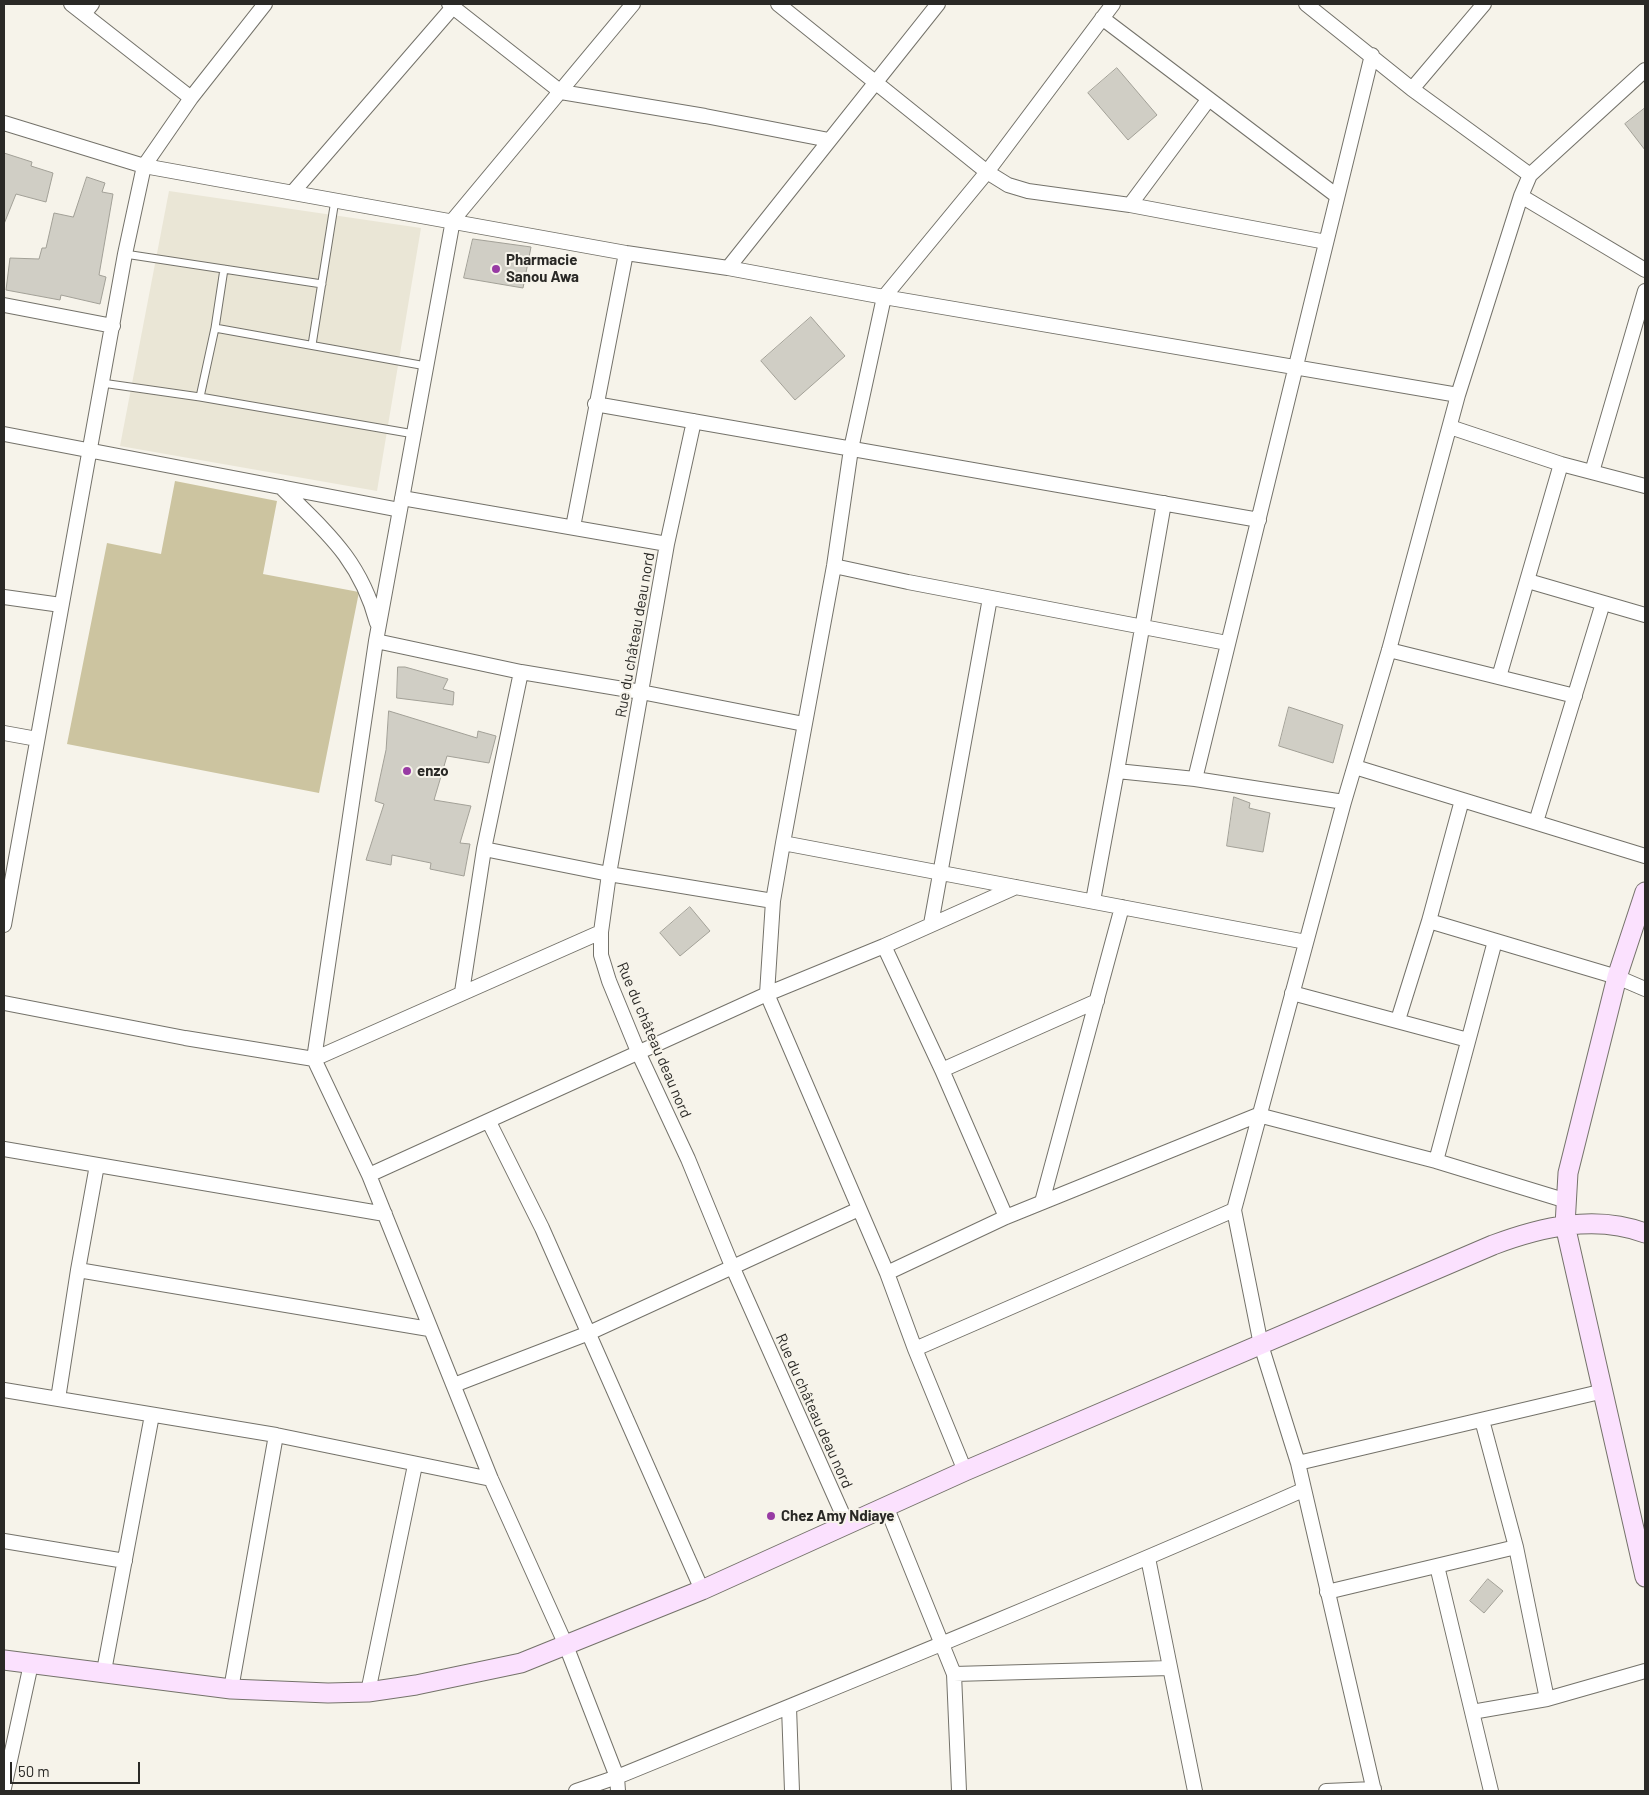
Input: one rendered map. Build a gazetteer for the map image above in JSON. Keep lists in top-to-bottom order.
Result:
{
  "streets": {
    "street": ["Rue du château deau nord"]
  },
  "places": ["Pharmacie Sanou Awa", "enzo", "Chez Amy Ndiaye"],
  "scale_bar": "50 m"
}
